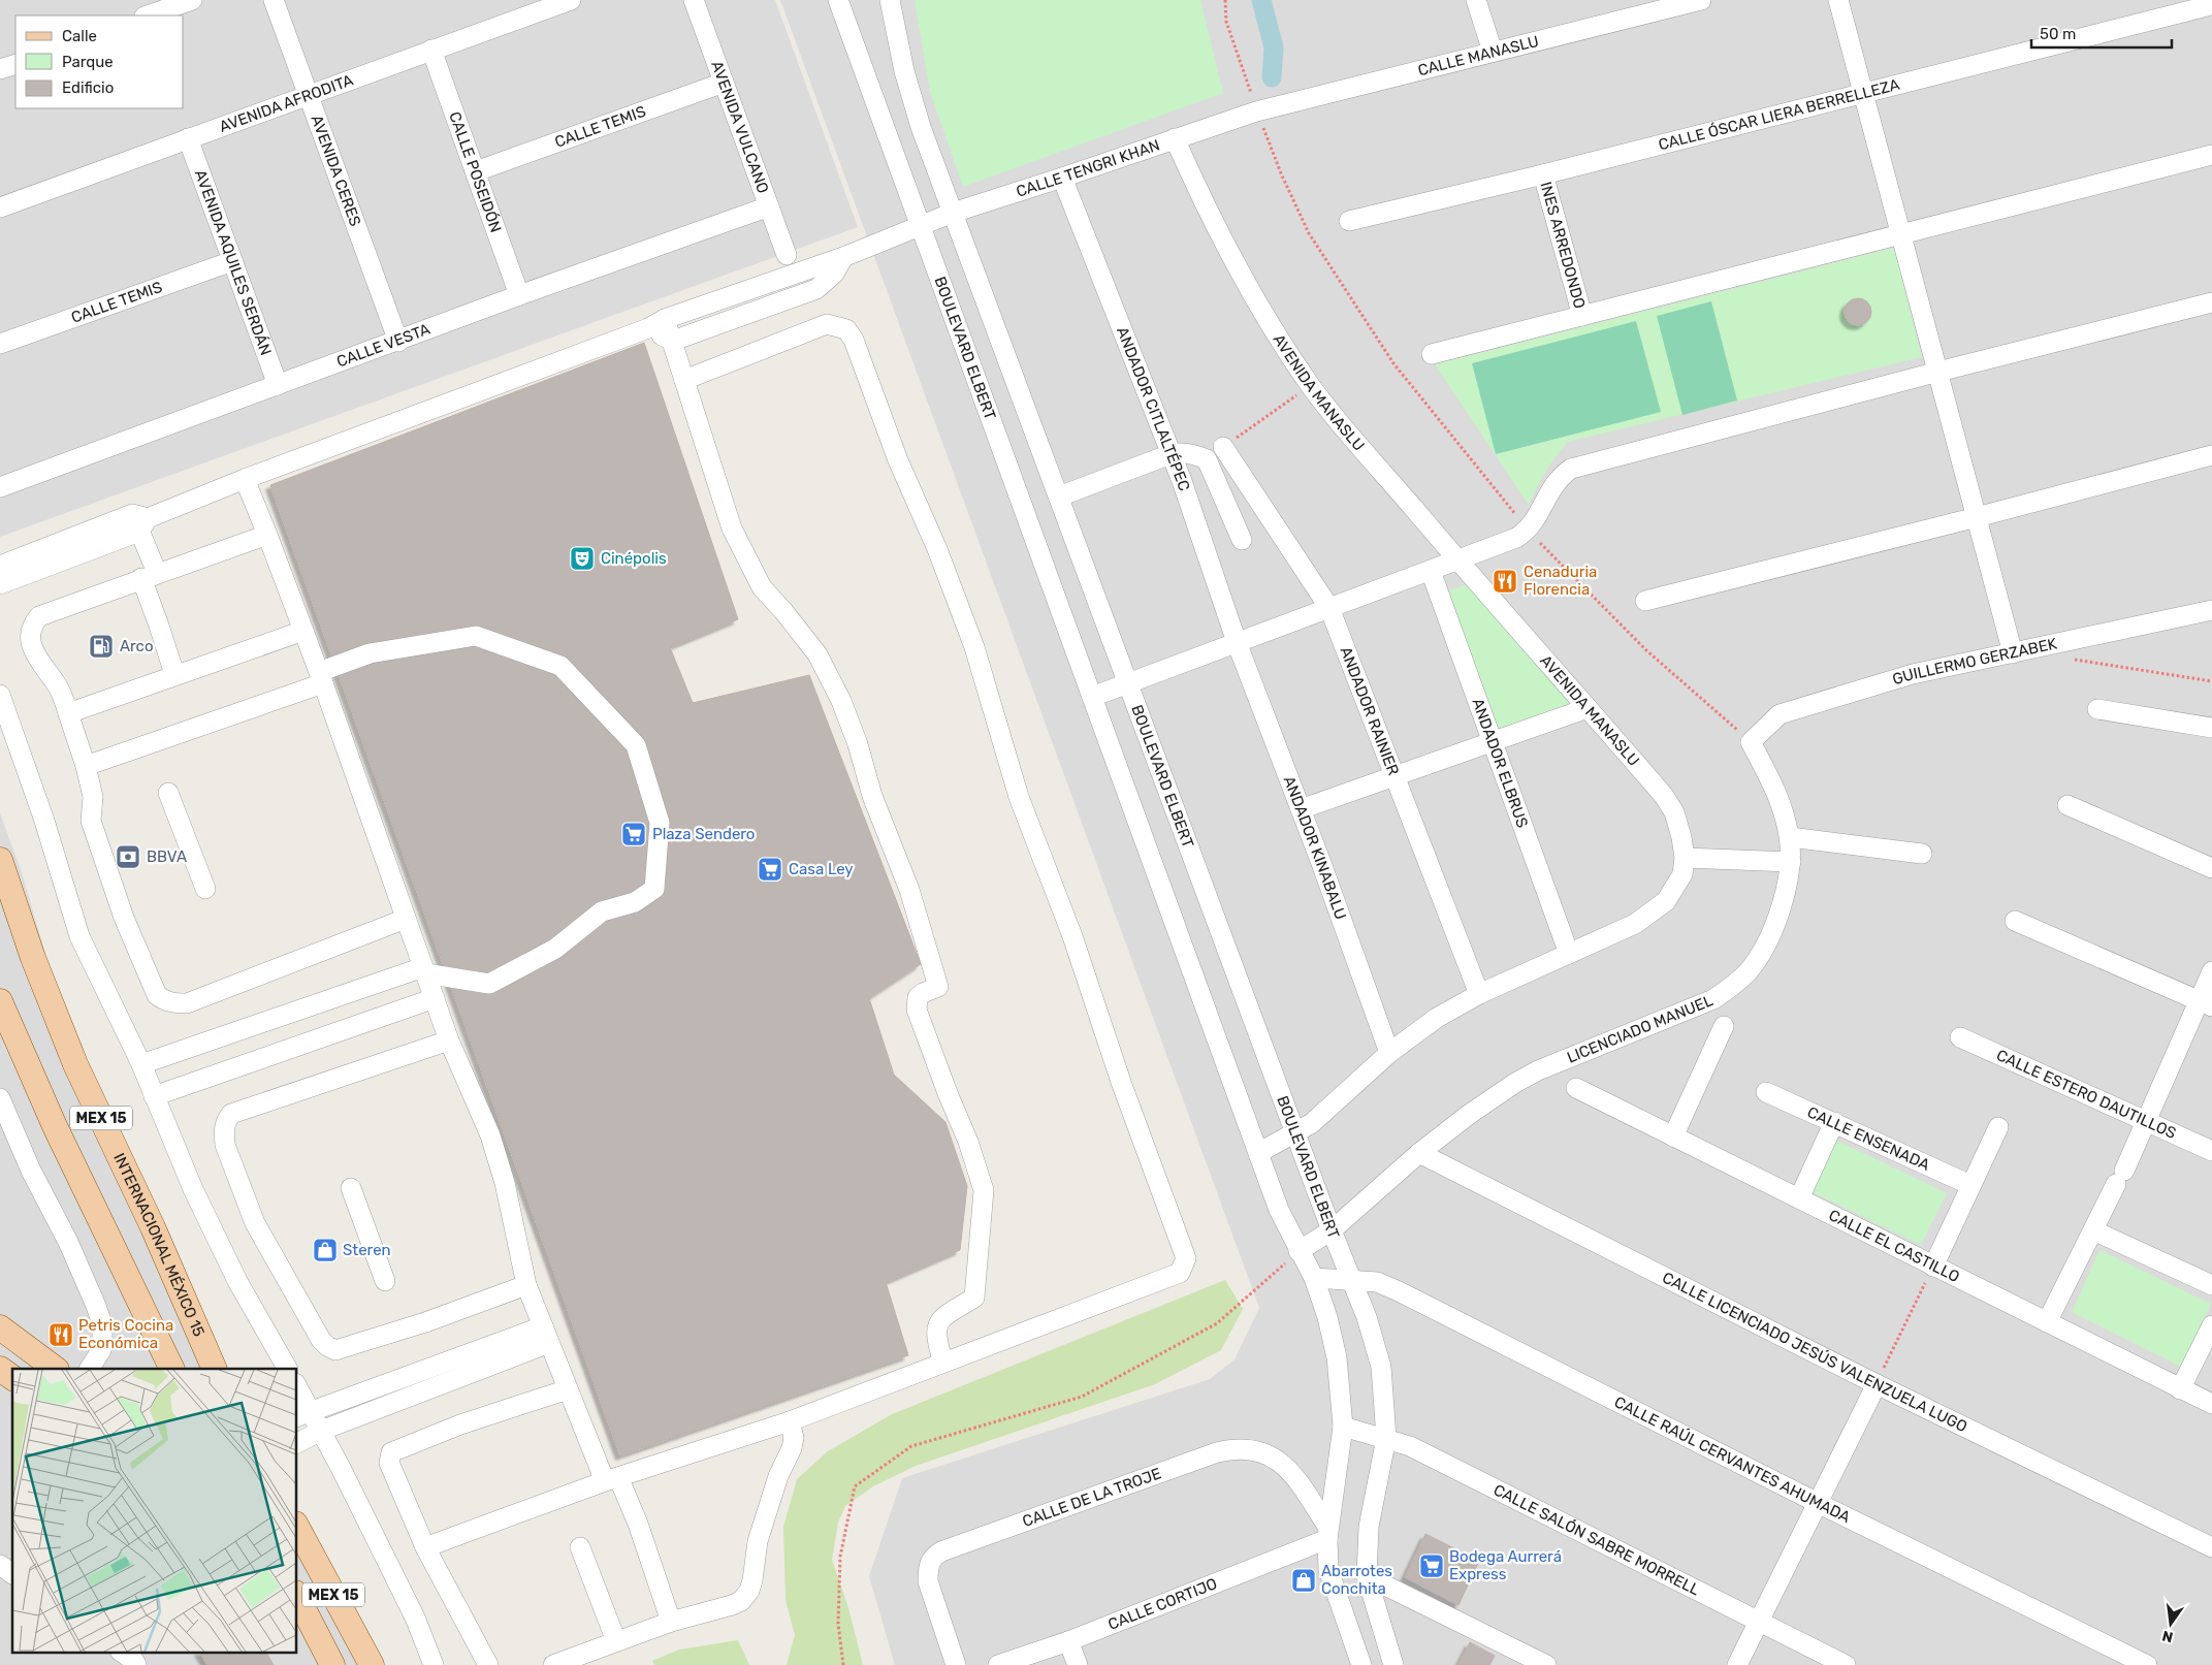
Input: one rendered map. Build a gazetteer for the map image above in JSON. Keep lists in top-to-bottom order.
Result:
{
  "streets": {
    "main road": ["MEX 15", "INTERNACIONAL MÉXICO 15"],
    "street": [
      "CALLE MANASLU",
      "AVENIDA AFRODITA",
      "CALLE ÓSCAR LIERA BERRELLEZA",
      "CALLE TEMIS",
      "AVENIDA VULCANO",
      "CALLE TENGRI KHAN",
      "AVENIDA CERES",
      "CALLE POSEIDÓN",
      "INES ARREDONDO",
      "AVENIDA AQUILES SERDÁN",
      "CALLE VESTA",
      "BOULEVARD ELBERT",
      "AVENIDA MANASLU",
      "ANDADOR CITLALTÉPEC",
      "GUILLERMO GERZABEK",
      "ANDADOR RAINIER",
      "ANDADOR ELBRUS",
      "ANDADOR KINABALU",
      "LICENCIADO MANUEL",
      "CALLE ESTERO DAUTILLOS",
      "CALLE ENSENADA",
      "CALLE EL CASTILLO",
      "CALLE LICENCIADO JESÚS VALENZUELA LUGO",
      "CALLE RAÚL CERVANTES AHUMADA",
      "CALLE DE LA TROJE",
      "CALLE SALÓN SABRE MORRELL",
      "CALLE CORTIJO"
    ]
  },
  "crossings": [
    ["CALLE MANASLU", "CALLE TENGRI KHAN"],
    ["AVENIDA AFRODITA", "AVENIDA CERES"],
    ["AVENIDA AFRODITA", "CALLE POSEIDÓN"],
    ["AVENIDA AFRODITA", "AVENIDA AQUILES SERDÁN"],
    ["CALLE ÓSCAR LIERA BERRELLEZA", "INES ARREDONDO"],
    ["CALLE TEMIS", "AVENIDA VULCANO"],
    ["CALLE TEMIS", "CALLE POSEIDÓN"],
    ["CALLE TEMIS", "AVENIDA AQUILES SERDÁN"],
    ["AVENIDA VULCANO", "CALLE VESTA"],
    ["CALLE TENGRI KHAN", "BOULEVARD ELBERT"],
    ["CALLE TENGRI KHAN", "AVENIDA MANASLU"],
    ["CALLE TENGRI KHAN", "ANDADOR CITLALTÉPEC"],
    ["AVENIDA CERES", "CALLE VESTA"],
    ["CALLE POSEIDÓN", "CALLE VESTA"],
    ["AVENIDA AQUILES SERDÁN", "CALLE VESTA"],
    ["BOULEVARD ELBERT", "AVENIDA MANASLU"],
    ["BOULEVARD ELBERT", "LICENCIADO MANUEL"],
    ["BOULEVARD ELBERT", "CALLE RAÚL CERVANTES AHUMADA"],
    ["BOULEVARD ELBERT", "CALLE DE LA TROJE"],
    ["BOULEVARD ELBERT", "CALLE SALÓN SABRE MORRELL"],
    ["BOULEVARD ELBERT", "CALLE CORTIJO"],
    ["AVENIDA MANASLU", "ANDADOR RAINIER"],
    ["AVENIDA MANASLU", "ANDADOR ELBRUS"],
    ["AVENIDA MANASLU", "ANDADOR KINABALU"],
    ["ANDADOR CITLALTÉPEC", "ANDADOR KINABALU"],
    ["GUILLERMO GERZABEK", "LICENCIADO MANUEL"],
    ["LICENCIADO MANUEL", "CALLE LICENCIADO JESÚS VALENZUELA LUGO"],
    ["CALLE DE LA TROJE", "CALLE CORTIJO"]
  ],
  "places": {
    "theatre": ["Cinépolis"],
    "restaurant": ["Cenaduria Florencia", "Petris Cocina Económica"],
    "fuel station": ["Arco"],
    "supermarket": ["Plaza Sendero", "Casa Ley", "Bodega Aurrerá Express"],
    "bank": ["BBVA"],
    "shop": ["Steren", "Abarrotes Conchita"]
  },
  "legend": ["Calle", "Parque", "Edificio"],
  "scale_bar": "50 m",
  "north": "bottom"
}
